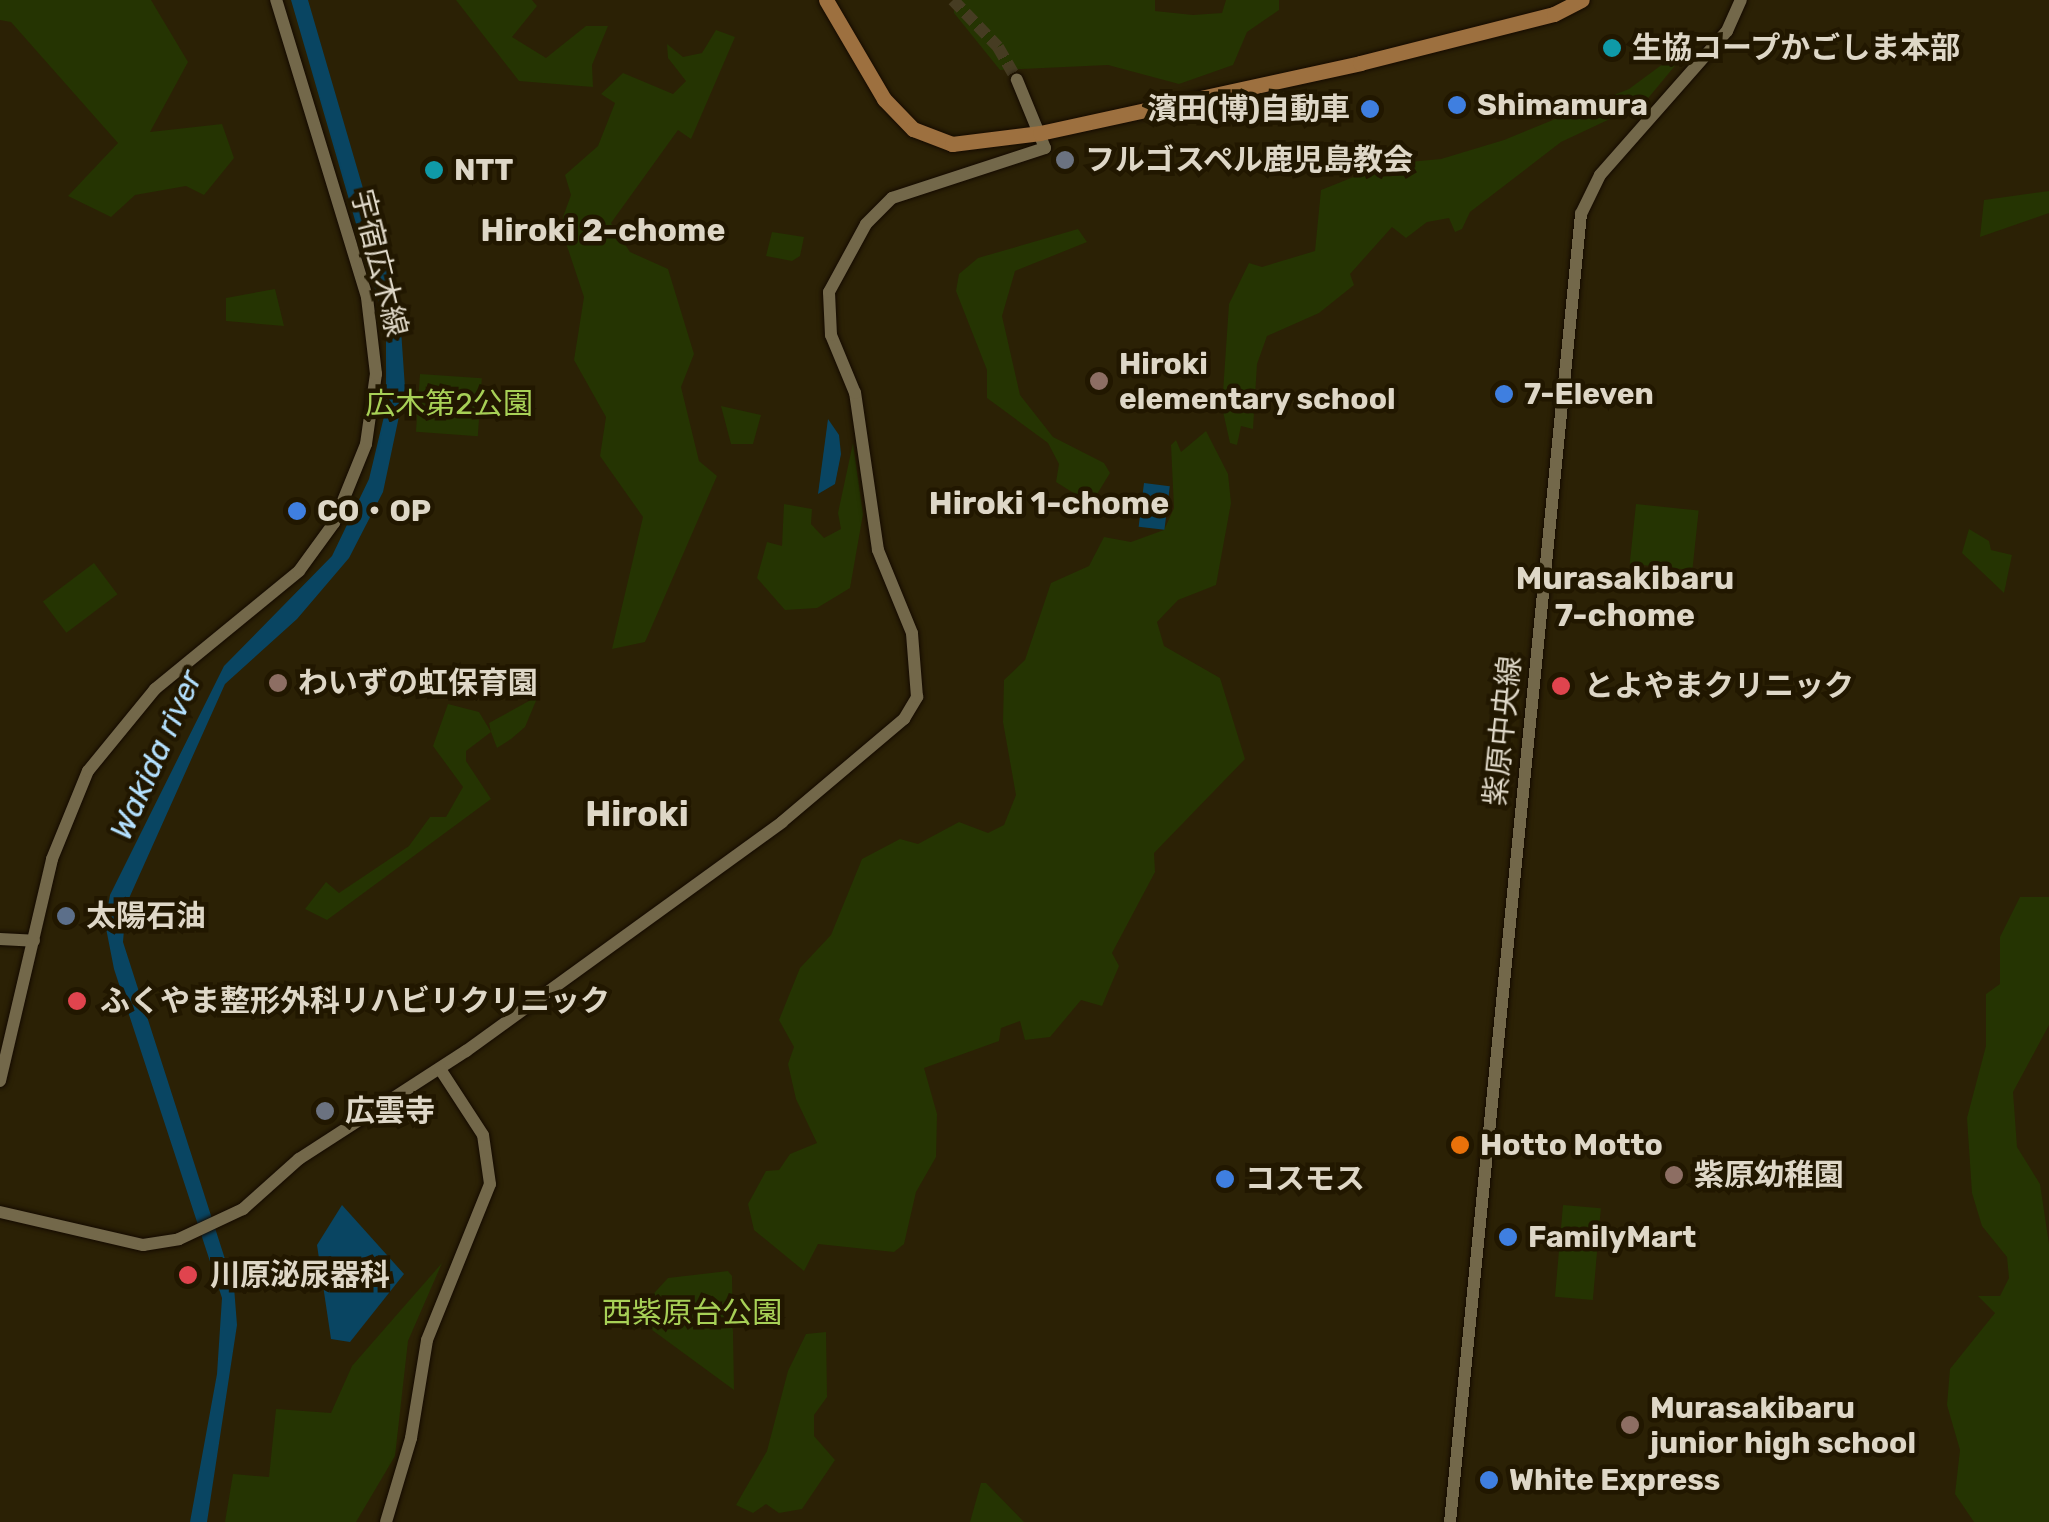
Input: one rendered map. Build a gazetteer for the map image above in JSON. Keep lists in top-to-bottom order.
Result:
{
  "streets": {
    "street": ["宇宿広木線", "紫原中央線"]
  },
  "districts": [
    "Hiroki 2-chome",
    "Hiroki 1-chome",
    "Murasakibaru 7-chome",
    "Hiroki"
  ],
  "water": ["Wakida river"],
  "parks": ["広木第2公園", "西紫原台公園"],
  "places": [
    "生協コープかごしま本部",
    "Shimamura",
    "濱田(博)自動車",
    "フルゴスペル鹿児島教会",
    "NTT",
    "Hiroki elementary school",
    "7-Eleven",
    "CO・OP",
    "わいずの虹保育園",
    "とよやまクリニック",
    "太陽石油",
    "ふくやま整形外科リハビリクリニック",
    "広雲寺",
    "Hotto Motto",
    "紫原幼稚園",
    "コスモス",
    "FamilyMart",
    "川原泌尿器科",
    "Murasakibaru junior high school",
    "White Express"
  ]
}
